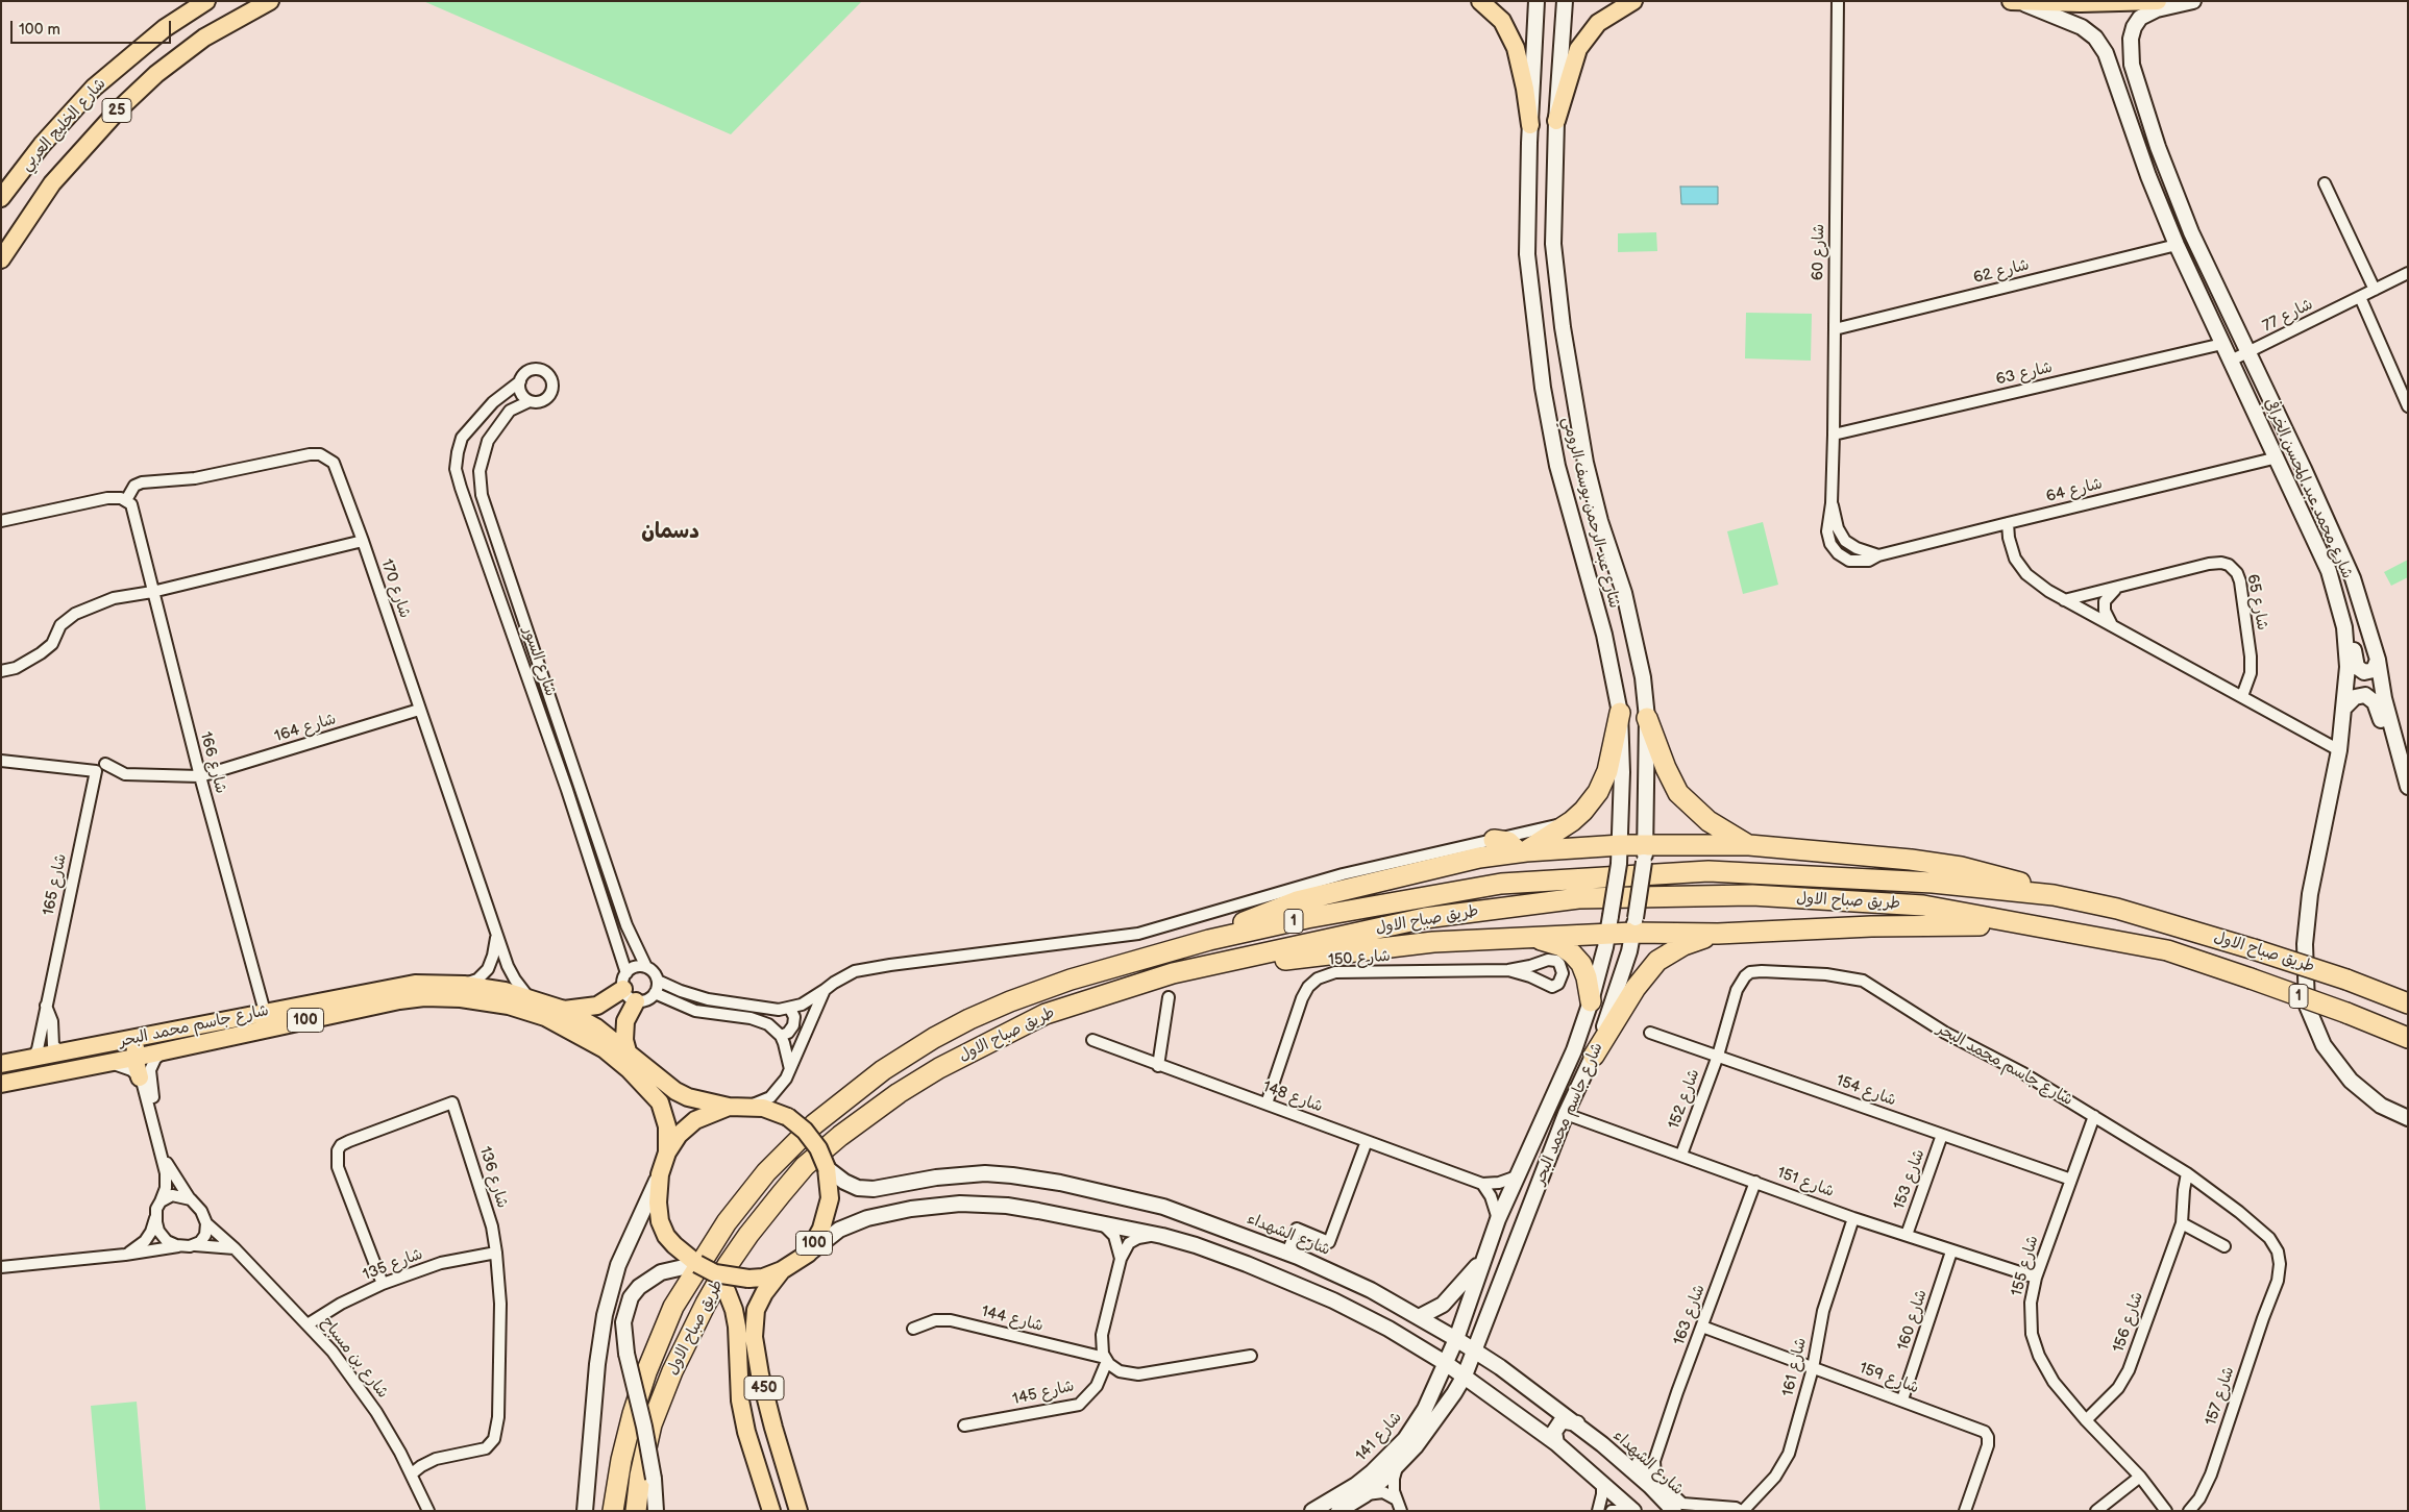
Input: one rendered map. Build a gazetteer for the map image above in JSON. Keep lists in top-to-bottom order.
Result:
{
  "streets": {
    "highway": ["طريق صباح الاول", "1"],
    "main road": [
      "25",
      "شارع الخليج العربي",
      "شارع محمد عبد المحسن الخرافي",
      "شارع عبد الرحمن يوسف الرومي",
      "100",
      "شارع جاسم محمد البحر",
      "شارع الشهداء",
      "450",
      "شارع 141"
    ],
    "street": [
      "شارع 60",
      "شارع 62",
      "شارع 77",
      "شارع 63",
      "شارع 64",
      "شارع 170",
      "شارع 65",
      "شارع السور",
      "شارع 164",
      "شارع 166",
      "شارع 165",
      "شارع 150",
      "شارع 154",
      "شارع 148",
      "شارع 152",
      "شارع 136",
      "شارع 153",
      "شارع 151",
      "شارع 135",
      "شارع 155",
      "شارع 163",
      "شارع 144",
      "شارع 160",
      "شارع 156",
      "شارع بن مسباح",
      "شارع 161",
      "شارع 159",
      "شارع 145",
      "شارع 157"
    ]
  },
  "crossings": [
    ["شارع 60", "شارع 62"],
    ["شارع 60", "شارع 63"],
    ["شارع 60", "شارع 64"],
    ["شارع 62", "شارع محمد عبد المحسن الخرافي"],
    ["شارع 77", "شارع محمد عبد المحسن الخرافي"],
    ["شارع 63", "شارع محمد عبد المحسن الخرافي"],
    ["شارع محمد عبد المحسن الخرافي", "شارع 64"],
    ["شارع عبد الرحمن يوسف الرومي", "شارع جاسم محمد البحر"],
    ["شارع 170", "شارع 164"],
    ["شارع 170", "شارع 166"],
    ["شارع 170", "شارع جاسم محمد البحر"],
    ["شارع 164", "شارع 166"],
    ["شارع 166", "شارع جاسم محمد البحر"],
    ["شارع 165", "شارع جاسم محمد البحر"],
    ["طريق صباح الاول", "100"],
    ["طريق صباح الاول", "شارع جاسم محمد البحر"],
    ["طريق صباح الاول", "شارع الشهداء"],
    ["طريق صباح الاول", "450"],
    ["شارع 150", "شارع 148"],
    ["100", "شارع جاسم محمد البحر"],
    ["100", "شارع الشهداء"],
    ["100", "450"],
    ["شارع جاسم محمد البحر", "شارع 154"],
    ["شارع جاسم محمد البحر", "شارع 148"],
    ["شارع جاسم محمد البحر", "شارع 152"],
    ["شارع جاسم محمد البحر", "شارع 151"],
    ["شارع جاسم محمد البحر", "شارع الشهداء"],
    ["شارع جاسم محمد البحر", "شارع 155"],
    ["شارع جاسم محمد البحر", "شارع 156"],
    ["شارع جاسم محمد البحر", "450"],
    ["شارع جاسم محمد البحر", "شارع 157"],
    ["شارع جاسم محمد البحر", "شارع 141"],
    ["شارع 154", "شارع 152"],
    ["شارع 154", "شارع 153"],
    ["شارع 154", "شارع 155"],
    ["شارع 152", "شارع 151"],
    ["شارع 136", "شارع 135"],
    ["شارع 136", "شارع بن مسباح"],
    ["شارع 153", "شارع 151"],
    ["شارع 151", "شارع 155"],
    ["شارع 151", "شارع 163"],
    ["شارع 151", "شارع 160"],
    ["شارع 151", "شارع 161"],
    ["شارع الشهداء", "450"],
    ["شارع 135", "شارع بن مسباح"],
    ["شارع 155", "شارع 156"],
    ["شارع 163", "شارع 161"],
    ["شارع 163", "شارع 159"],
    ["شارع 144", "شارع 145"],
    ["شارع 160", "شارع 159"],
    ["شارع 161", "شارع 159"]
  ],
  "districts": ["دسمان"],
  "scale_bar": "100 m"
}
